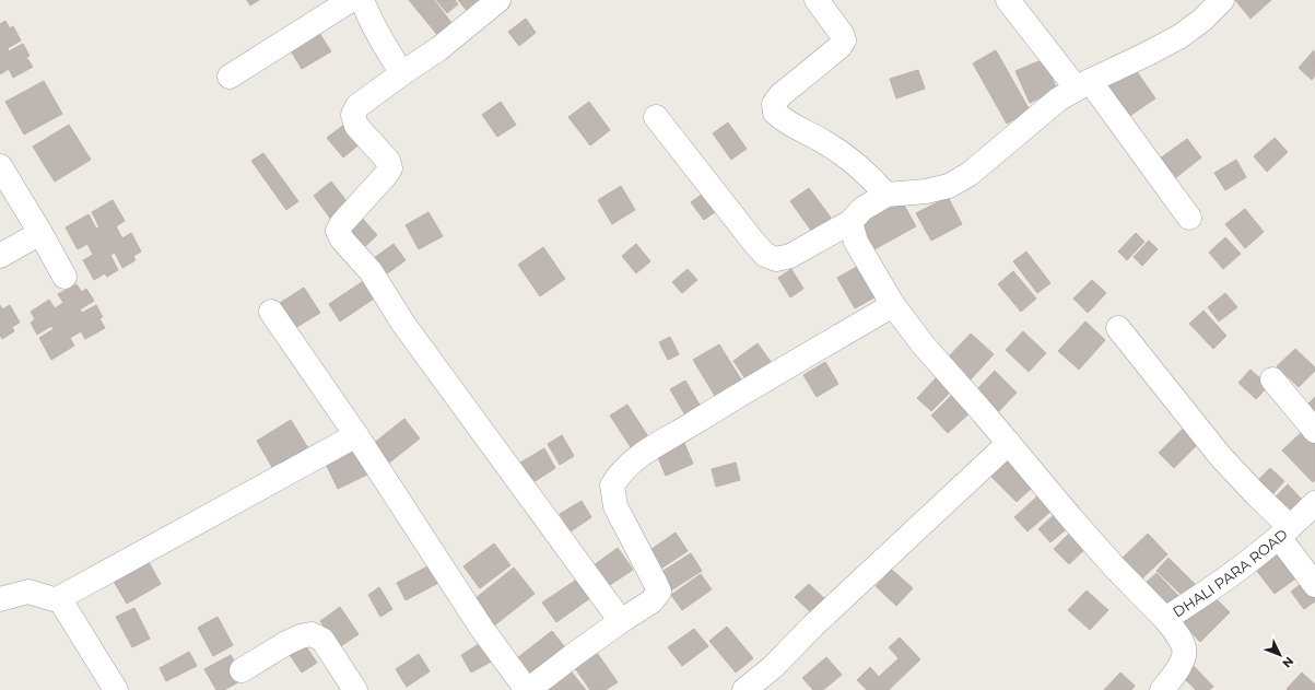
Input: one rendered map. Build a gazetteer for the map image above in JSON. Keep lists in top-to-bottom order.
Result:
{
  "streets": {
    "street": ["DHALI PARA ROAD"]
  },
  "north": "bottom right"
}
